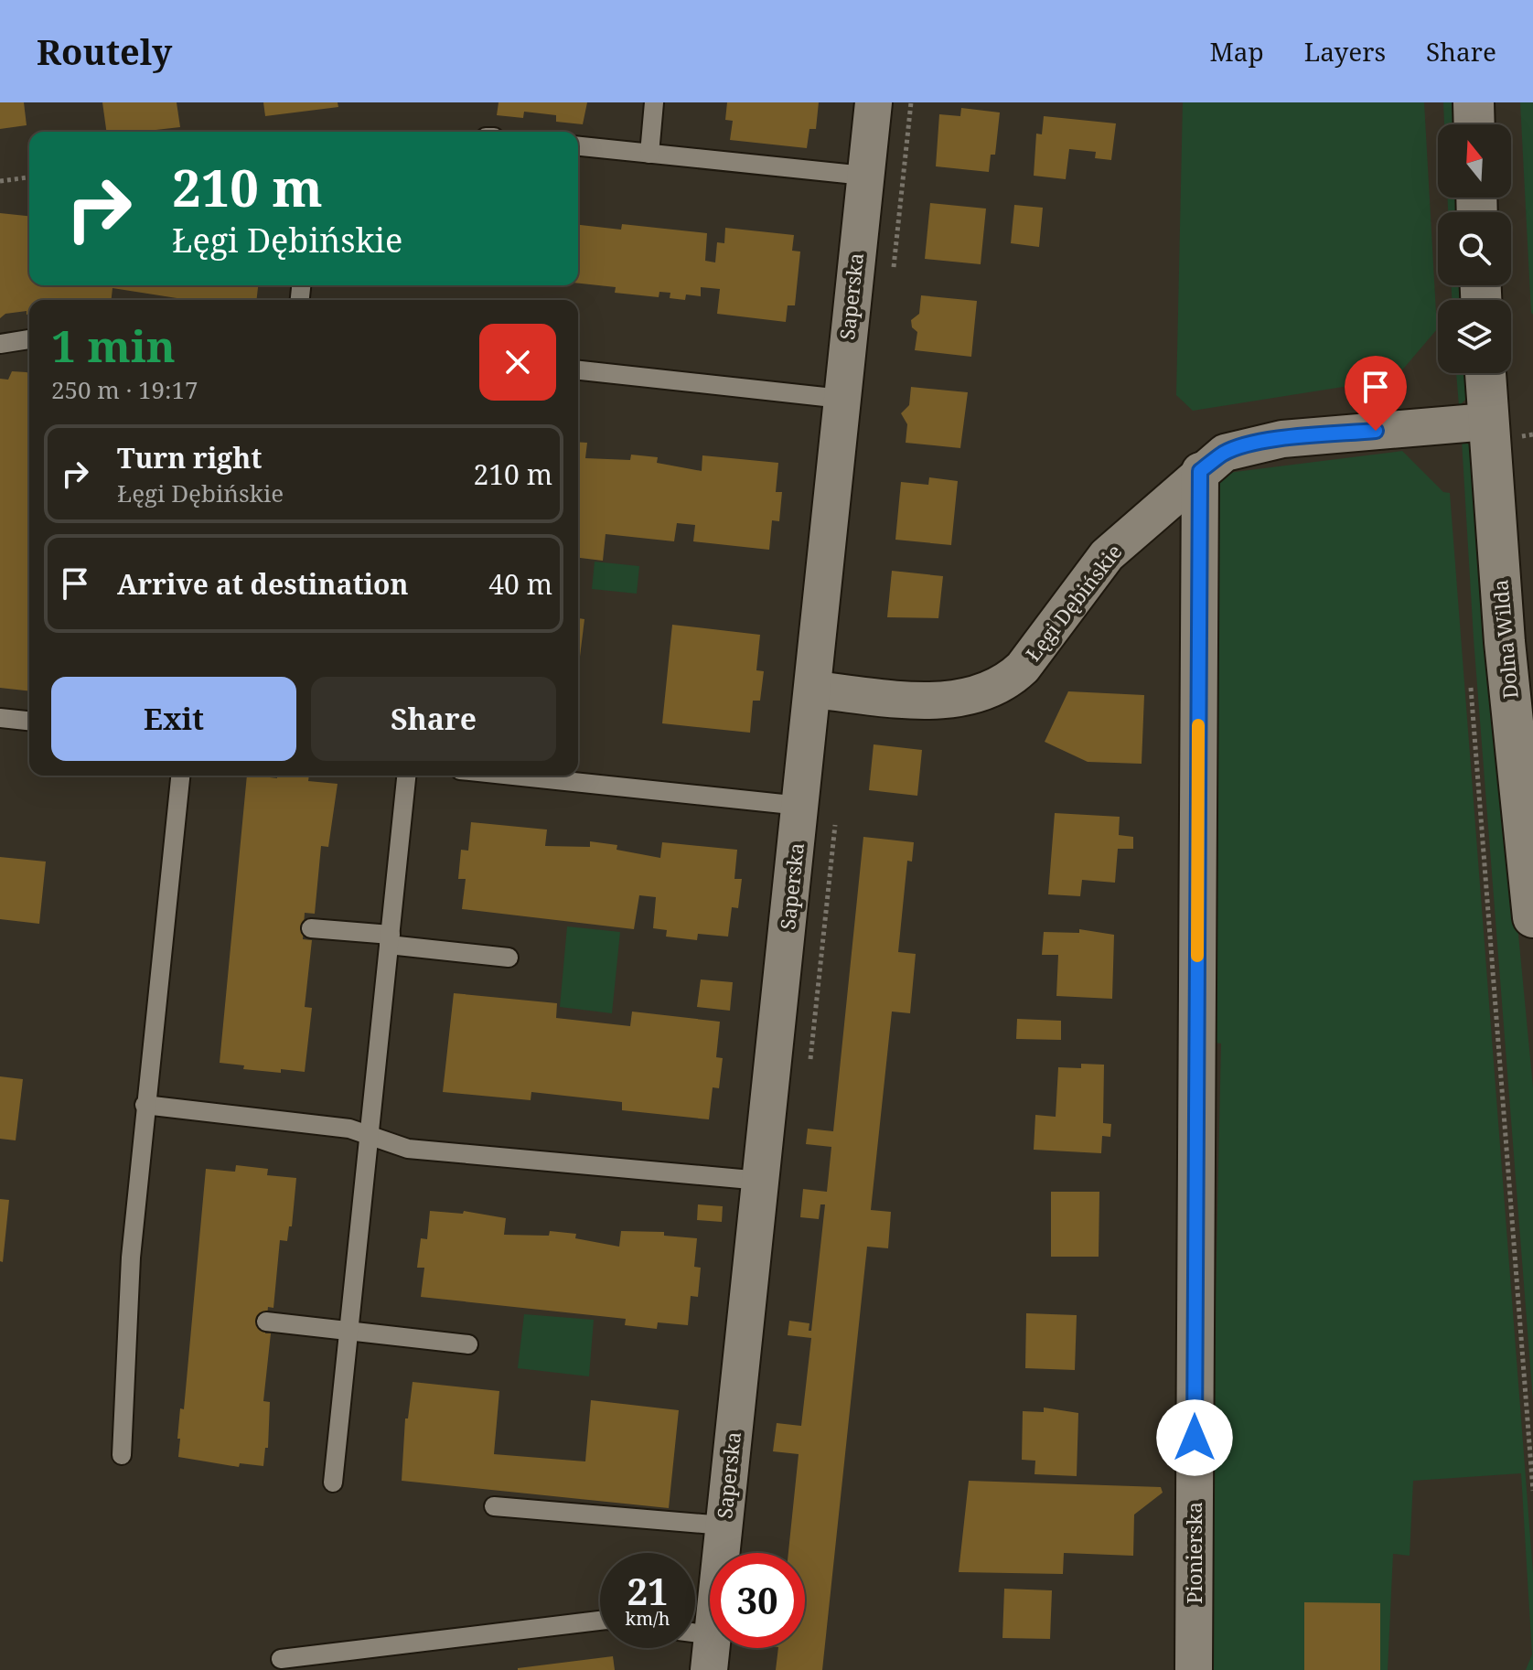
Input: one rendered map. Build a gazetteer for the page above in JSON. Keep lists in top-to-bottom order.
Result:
{
  "streets": {
    "main road": ["Dolna Wilda"],
    "street": ["Saperska", "Łęgi Dębińskie", "Pionierska"]
  },
  "crossings": [
    ["Saperska", "Łęgi Dębińskie"],
    ["Łęgi Dębińskie", "Dolna Wilda"],
    ["Łęgi Dębińskie", "Pionierska"]
  ],
  "north": "top",
  "page": {
    "header": "Routely",
    "nav": ["Map", "Layers", "Share"],
    "turn": ["210 m", "Łęgi Dębińskie"],
    "heading": ["1 min", "250 m · 19:17"],
    "list": [
      {
        "name": "Turn right",
        "note": "Łęgi Dębińskie",
        "value": "210 m"
      },
      {
        "name": "Arrive at destination",
        "value": "40 m"
      }
    ],
    "buttons": ["Exit", "Share"],
    "speed": "21 km/h",
    "limit": "30"
  }
}
